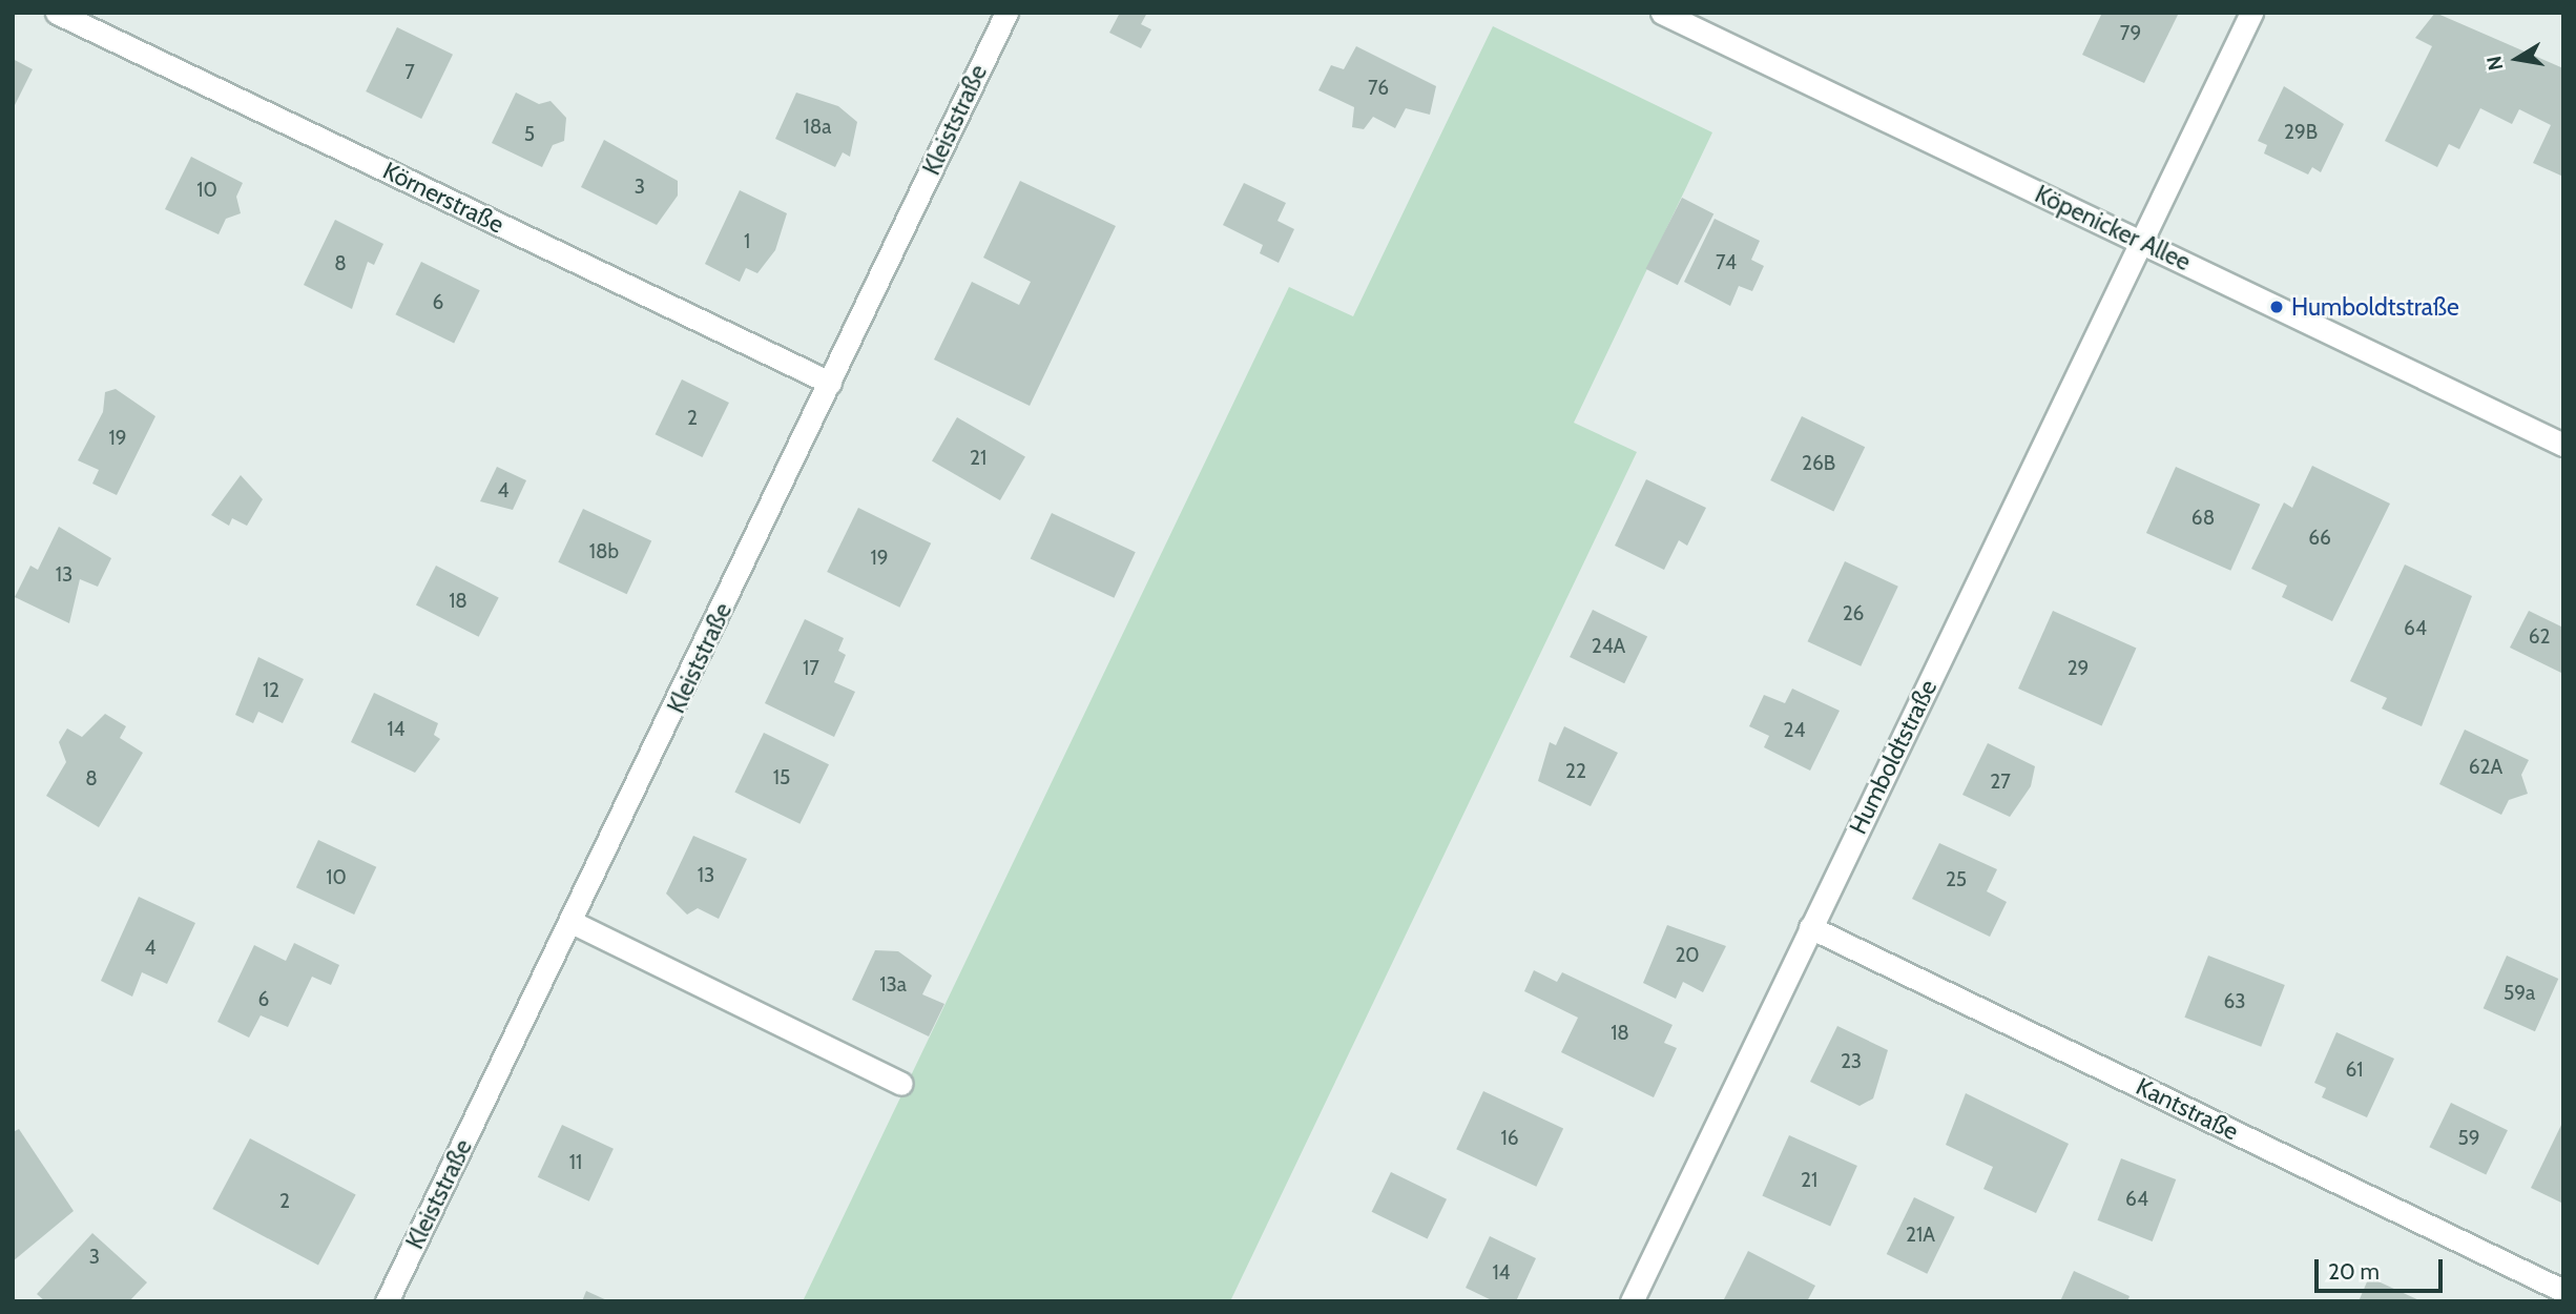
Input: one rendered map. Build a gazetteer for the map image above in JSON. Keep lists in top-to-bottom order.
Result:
{
  "streets": {
    "street": [
      "Kleiststraße",
      "Körnerstraße",
      "Köpenicker Allee",
      "Humboldtstraße",
      "Kantstraße"
    ]
  },
  "crossings": [
    ["Kleiststraße", "Körnerstraße"],
    ["Köpenicker Allee", "Humboldtstraße"],
    ["Humboldtstraße", "Kantstraße"]
  ],
  "places": ["Humboldtstraße"],
  "house_numbers": [
    "79",
    "7",
    "76",
    "18a",
    "29B",
    "5",
    "3",
    "10",
    "1",
    "74",
    "8",
    "6",
    "2",
    "19",
    "21",
    "26B",
    "4",
    "68",
    "66",
    "18b",
    "19",
    "13",
    "18",
    "26",
    "64",
    "62",
    "24A",
    "17",
    "29",
    "12",
    "14",
    "24",
    "62A",
    "22",
    "15",
    "8",
    "27",
    "13",
    "10",
    "25",
    "4",
    "20",
    "13a",
    "59a",
    "6",
    "63",
    "18",
    "23",
    "61",
    "16",
    "59",
    "11",
    "21",
    "64",
    "2",
    "21A",
    "3",
    "14"
  ],
  "scale_bar": "20 m",
  "north": "left"
}
